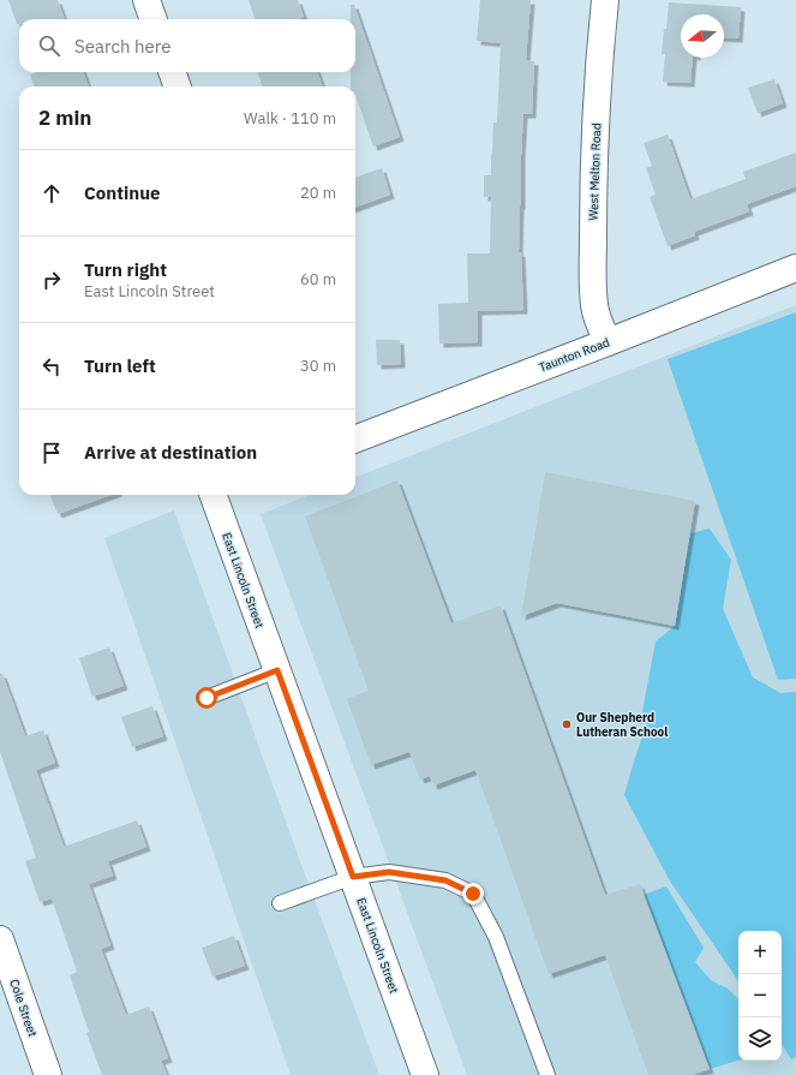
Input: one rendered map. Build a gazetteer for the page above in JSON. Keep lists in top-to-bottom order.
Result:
{
  "streets": {
    "street": [
      "West Melton Road",
      "Taunton Road",
      "East Lincoln Street",
      "Cole Street"
    ]
  },
  "crossings": [
    ["West Melton Road", "Taunton Road"]
  ],
  "places": ["Our Shepherd Lutheran School"],
  "north": "left",
  "page": {
    "search": "Search here",
    "heading": ["2 min", "Walk · 110 m"],
    "list": [
      ["Continue", "20 m"],
      ["Turn right", "East Lincoln Street", "60 m"],
      ["Turn left", "30 m"],
      "Arrive at destination"
    ],
    "map_buttons": ["+", "−"]
  }
}
